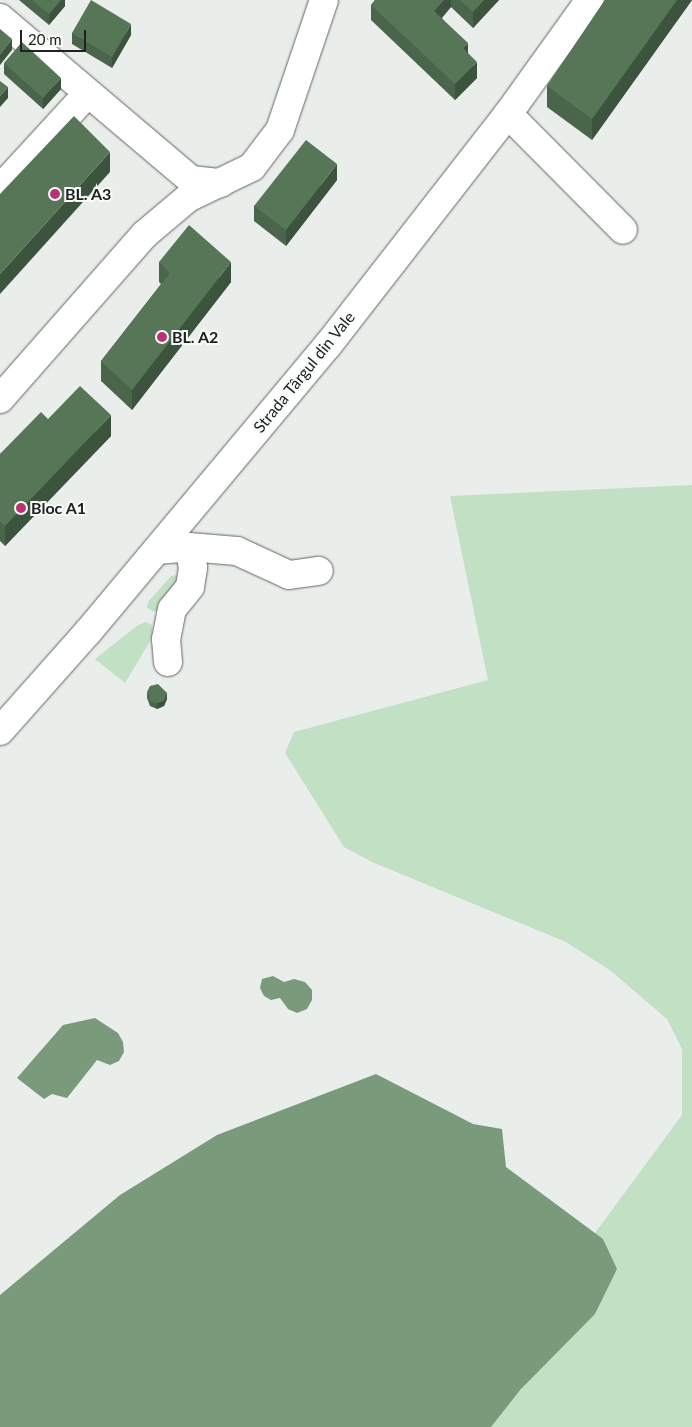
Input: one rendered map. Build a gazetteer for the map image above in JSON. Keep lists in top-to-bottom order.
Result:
{
  "streets": {
    "street": ["Strada Târgul din Vale"]
  },
  "places": ["BL. A3", "BL. A2", "Bloc A1"],
  "scale_bar": "20 m"
}
